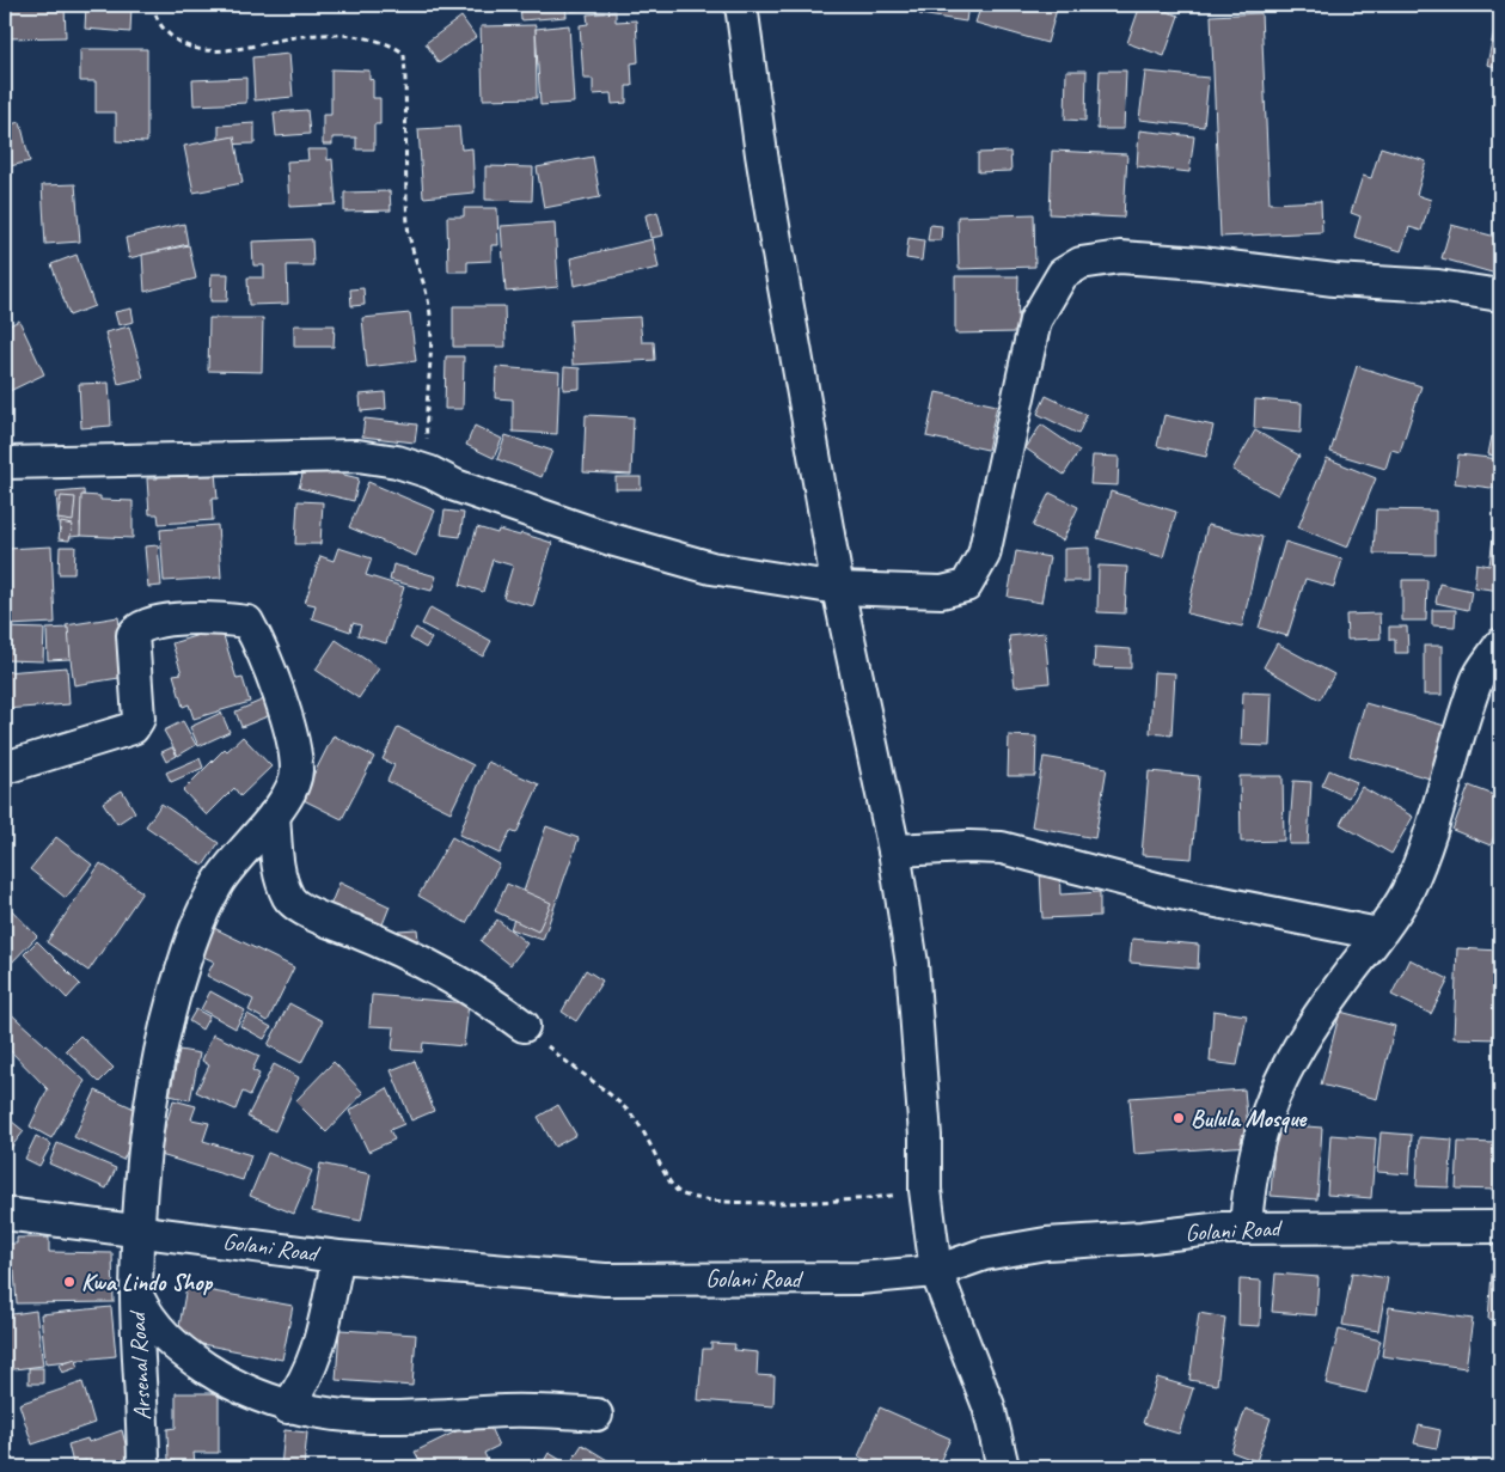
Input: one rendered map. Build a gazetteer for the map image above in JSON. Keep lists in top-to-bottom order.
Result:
{
  "streets": {
    "street": ["Golani Road", "Arsenal Road"]
  },
  "crossings": [
    ["Golani Road", "Arsenal Road"]
  ],
  "places": ["Bulula Mosque", "Kwa Lindo Shop"]
}
